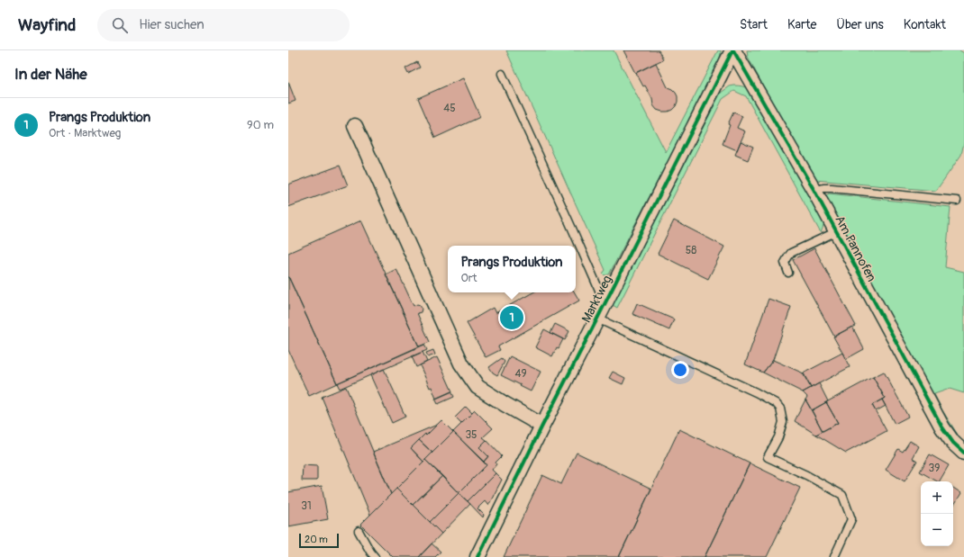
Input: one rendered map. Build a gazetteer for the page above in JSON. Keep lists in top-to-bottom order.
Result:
{
  "streets": {
    "street": ["Am Pannofen", "Marktweg"]
  },
  "crossings": [
    ["Am Pannofen", "Marktweg"]
  ],
  "house_numbers": [
    "45",
    "58",
    "49",
    "35",
    "39",
    "31"
  ],
  "scale_bar": "20 m",
  "page": {
    "header": "Wayfind",
    "search": "Hier suchen",
    "nav": [
      "Start",
      "Karte",
      "Über uns",
      "Kontakt"
    ],
    "heading": "In der Nähe",
    "list": [
      {
        "mark": "1",
        "name": "Prangs Produktion",
        "note": "Ort · Marktweg",
        "value": "90 m"
      }
    ],
    "popup": ["Prangs Produktion", "Ort"],
    "pins": "1",
    "map_buttons": ["+", "−"],
    "scale": "20 m"
  }
}
